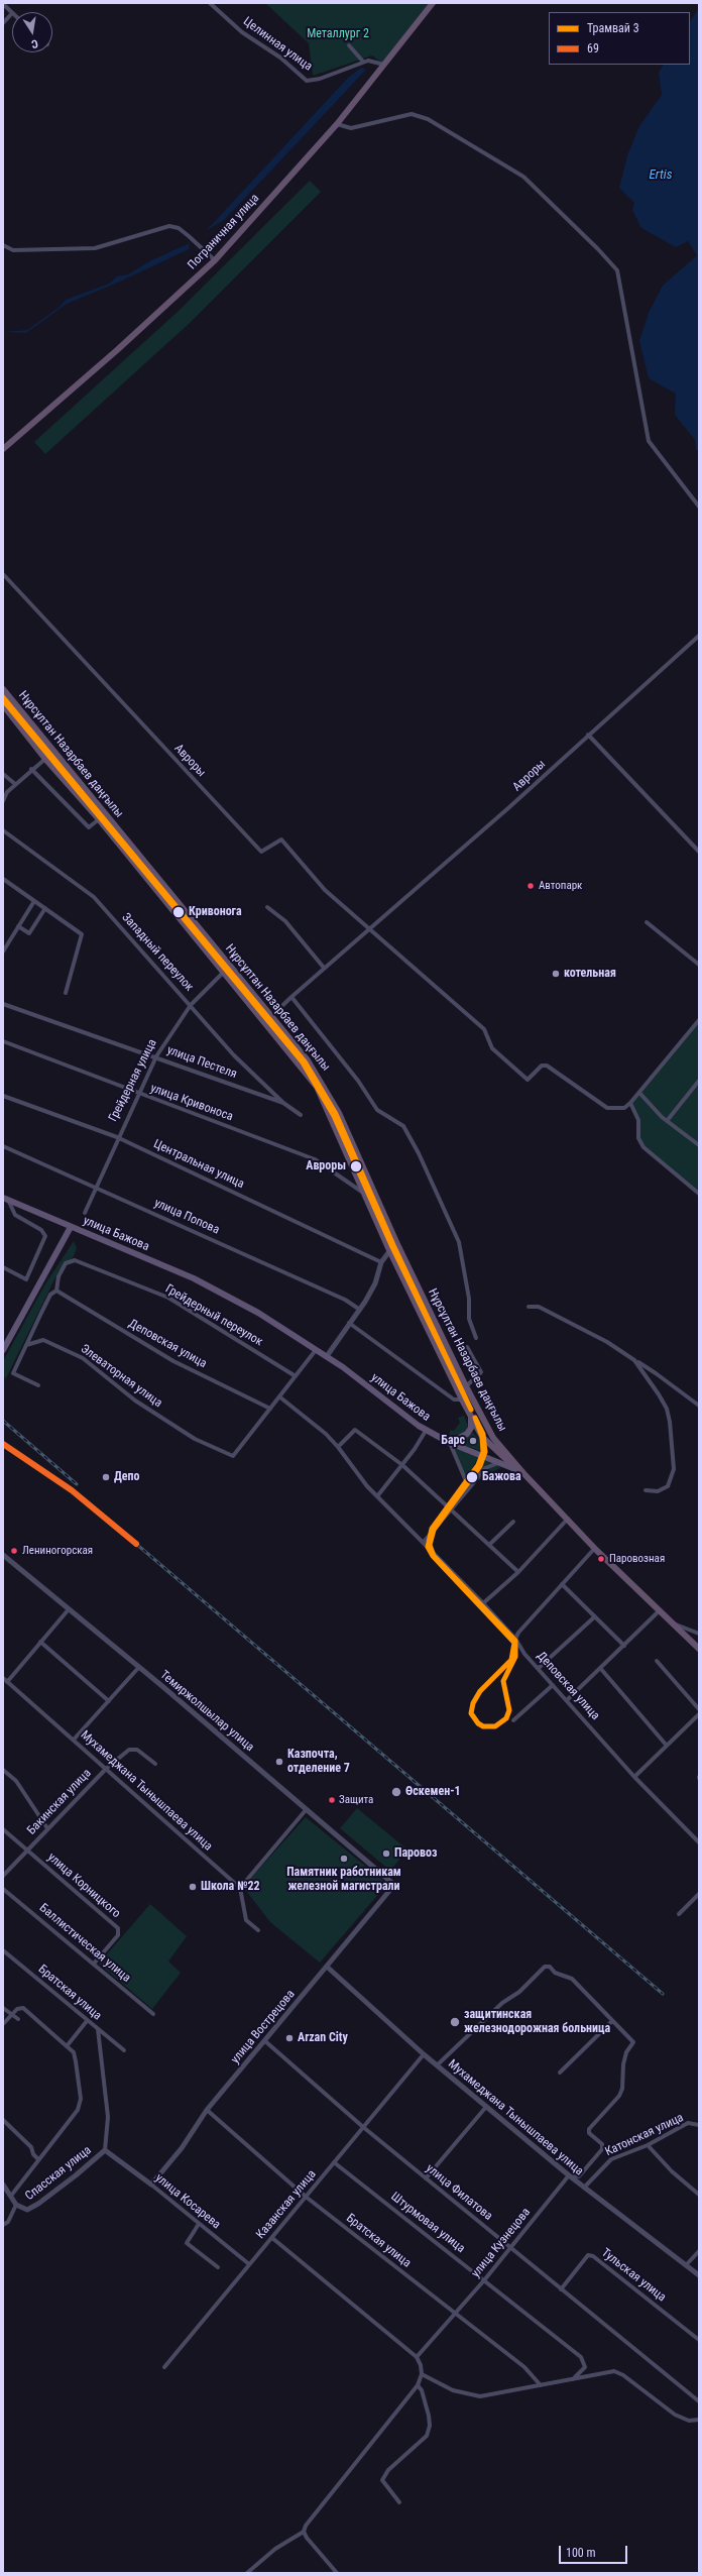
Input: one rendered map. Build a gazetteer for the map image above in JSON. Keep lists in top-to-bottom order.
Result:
{
  "streets": {
    "highway": ["Пограничная улица", "Нұрсұлтан Назарбаев даңғылы", "улица Бажова"],
    "street": [
      "Целинная улица",
      "Авроры",
      "Западный переулок",
      "улица Пестеля",
      "Грейдерная улица",
      "улица Кривоноса",
      "Центральная улица",
      "улица Попова",
      "Грейдерный переулок",
      "Деповская улица",
      "Элеваторная улица",
      "Темиржолшылар улица",
      "Мухамеджана Тынышпаева улица",
      "Бакинская улица",
      "улица Корницкого",
      "Баллистическая улица",
      "Братская улица",
      "улица Вострецова",
      "Катонская улица",
      "Спасская улица",
      "улица Филатова",
      "улица Косарева",
      "Казанская улица",
      "Штурмовая улица",
      "улица Кузнецова",
      "Тульская улица"
    ]
  },
  "crossings": [
    ["Целинная улица", "Пограничная улица"],
    ["Нұрсұлтан Назарбаев даңғылы", "Авроры"],
    ["Нұрсұлтан Назарбаев даңғылы", "Грейдерная улица"],
    ["Нұрсұлтан Назарбаев даңғылы", "улица Кривоноса"],
    ["Нұрсұлтан Назарбаев даңғылы", "улица Бажова"],
    ["Западный переулок", "улица Пестеля"],
    ["Западный переулок", "Грейдерная улица"],
    ["улица Пестеля", "Грейдерная улица"],
    ["Грейдерная улица", "улица Кривоноса"],
    ["Грейдерная улица", "Центральная улица"],
    ["Грейдерная улица", "улица Попова"],
    ["Грейдерный переулок", "Деповская улица"],
    ["Деповская улица", "Элеваторная улица"],
    ["Темиржолшылар улица", "улица Вострецова"],
    ["Мухамеджана Тынышпаева улица", "Бакинская улица"],
    ["Мухамеджана Тынышпаева улица", "улица Вострецова"],
    ["Мухамеджана Тынышпаева улица", "Катонская улица"],
    ["Мухамеджана Тынышпаева улица", "Казанская улица"],
    ["Мухамеджана Тынышпаева улица", "улица Кузнецова"],
    ["Бакинская улица", "улица Корницкого"],
    ["улица Корницкого", "Баллистическая улица"],
    ["Братская улица", "улица Вострецова"],
    ["Братская улица", "Казанская улица"],
    ["Братская улица", "улица Кузнецова"],
    ["улица Вострецова", "улица Филатова"],
    ["улица Вострецова", "улица Косарева"],
    ["Спасская улица", "улица Косарева"],
    ["улица Филатова", "Казанская улица"],
    ["улица Филатова", "улица Кузнецова"],
    ["улица Филатова", "Тульская улица"],
    ["улица Косарева", "Казанская улица"],
    ["Казанская улица", "Штурмовая улица"],
    ["Штурмовая улица", "улица Кузнецова"]
  ],
  "water": ["Ertis"],
  "parks": ["Металлург 2"],
  "places": [
    "Автопарк",
    "Кривонога",
    "котельная",
    "Авроры",
    "Барс",
    "Депо",
    "Бажова",
    "Лениногорская",
    "Паровозная",
    "Казпочта, отделение 7",
    "Өскемен-1",
    "Защита",
    "Паровоз",
    "Памятник работникам железной магистрали",
    "Школа №22",
    "защитинская железнодорожная больница",
    "Arzan City"
  ],
  "lines": ["tram line 3", "transit line 69"],
  "legend": ["Трамвай 3", "69"],
  "scale_bar": "100 m",
  "north": "bottom"
}
